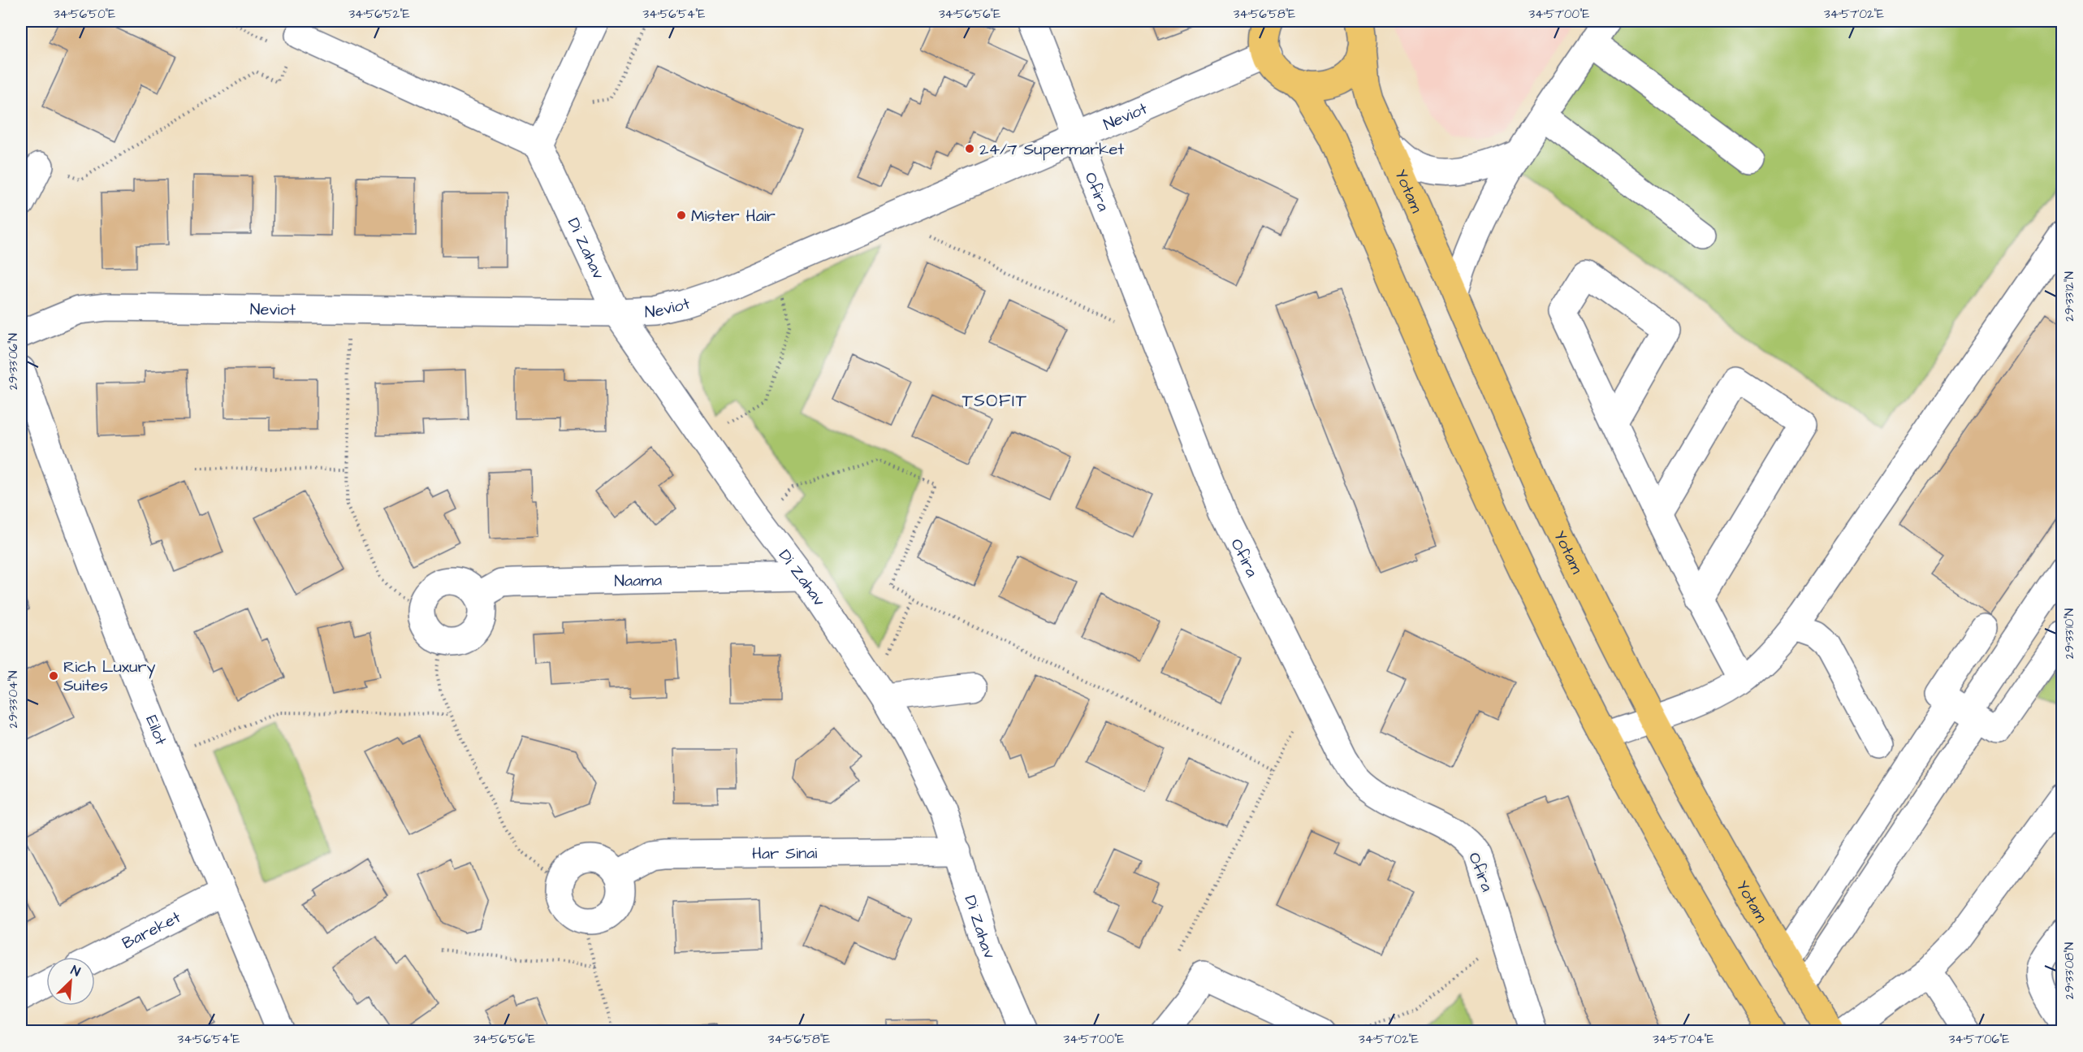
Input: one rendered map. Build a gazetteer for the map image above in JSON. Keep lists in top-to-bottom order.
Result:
{
  "streets": {
    "main road": ["Yotam"],
    "street": [
      "Neviot",
      "Ofira",
      "Di Zahav",
      "Naama",
      "Eilot",
      "Har Sinai",
      "Bareket"
    ]
  },
  "crossings": [
    ["Neviot", "Ofira"],
    ["Neviot", "Di Zahav"],
    ["Di Zahav", "Naama"],
    ["Di Zahav", "Har Sinai"],
    ["Eilot", "Bareket"]
  ],
  "districts": ["TSOFIT"],
  "places": ["24/7 Supermarket", "Mister Hair", "Rich Luxury Suites"],
  "north": "top right",
  "coordinates": [
    "34°56'50\"E",
    "34°56'52\"E",
    "34°56'54\"E",
    "34°56'56\"E",
    "34°56'58\"E",
    "34°57'00\"E",
    "34°57'02\"E",
    "29°33'12\"N",
    "29°33'06\"N",
    "29°33'10\"N",
    "29°33'04\"N",
    "29°33'08\"N",
    "34°57'04\"E",
    "34°57'06\"E"
  ]
}
